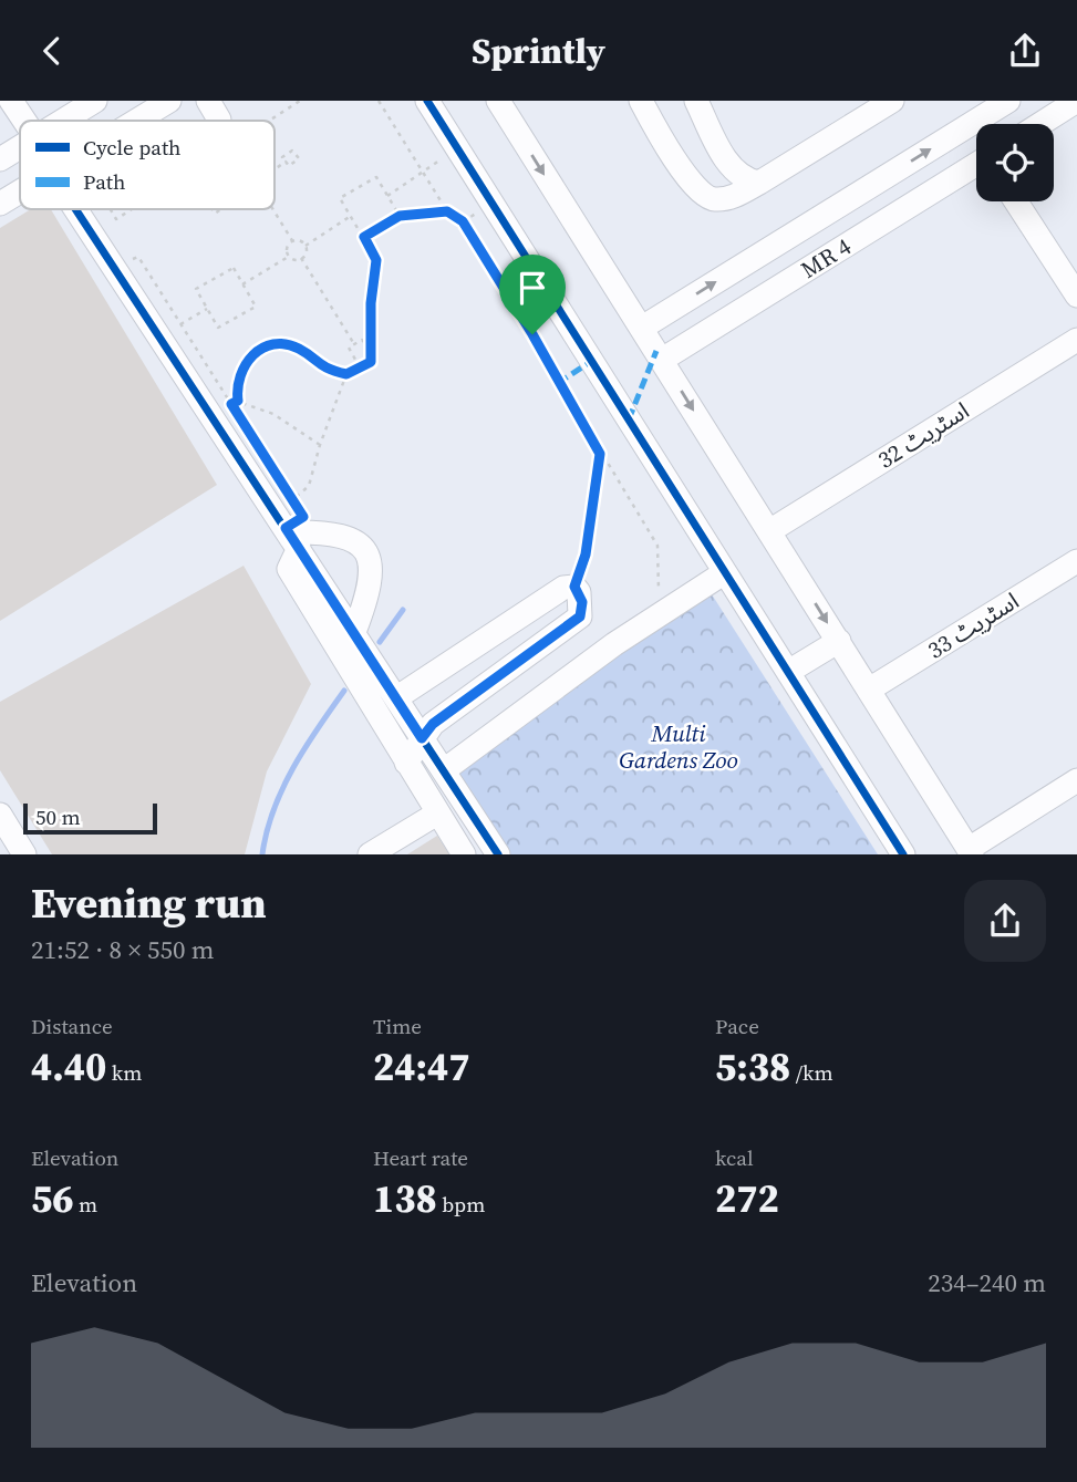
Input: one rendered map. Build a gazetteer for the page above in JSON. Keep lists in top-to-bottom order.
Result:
{
  "streets": {
    "street": ["MR 4", "اسٹریٹ 32", "اسٹریٹ 33"]
  },
  "parks": ["Multi Gardens Zoo"],
  "legend": ["Cycle path", "Path"],
  "scale_bar": "50 m",
  "page": {
    "header": "Sprintly",
    "scale": "50 m",
    "heading": ["Evening run", "21:52 · 8 × 550 m"],
    "stats": [
      ["Distance", "4.40 km"],
      ["Time", "24:47"],
      ["Pace", "5:38 /km"],
      ["Elevation", "56 m"],
      ["Heart rate", "138 bpm"],
      ["kcal", "272"]
    ],
    "chart": ["Elevation", "234–240 m"]
  }
}
